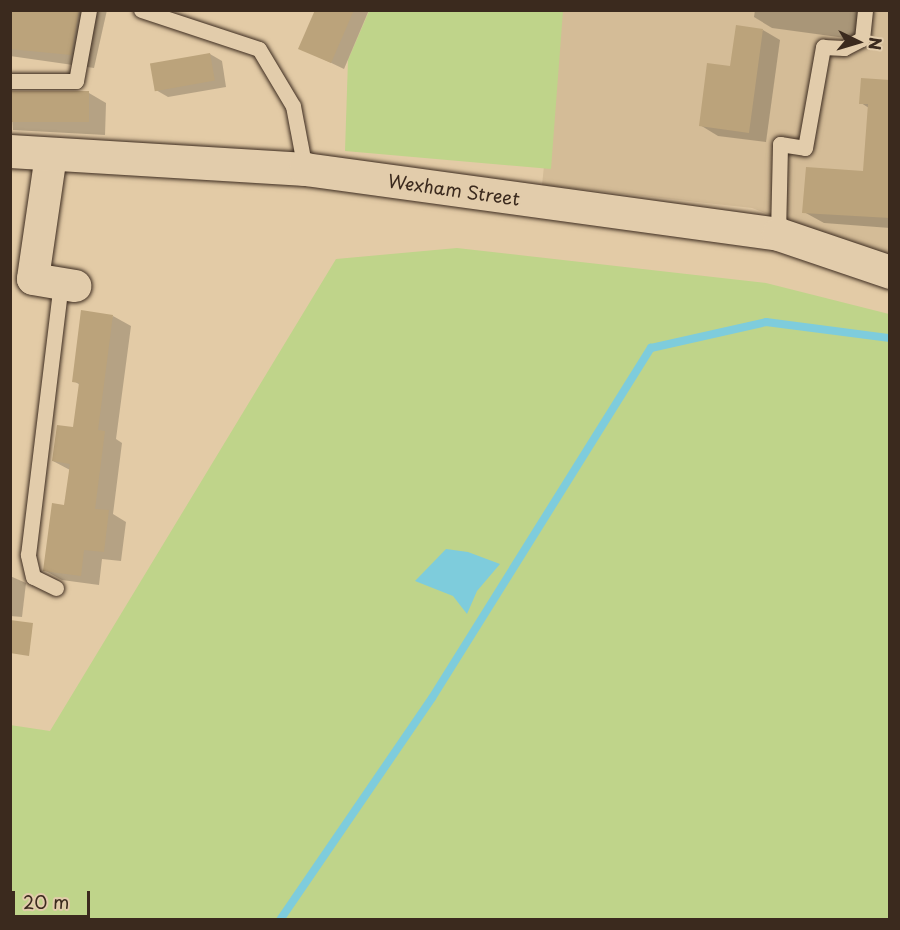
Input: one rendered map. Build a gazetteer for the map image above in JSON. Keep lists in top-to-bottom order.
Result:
{
  "streets": {
    "street": ["Wexham Street"]
  },
  "scale_bar": "20 m",
  "north": "right"
}
